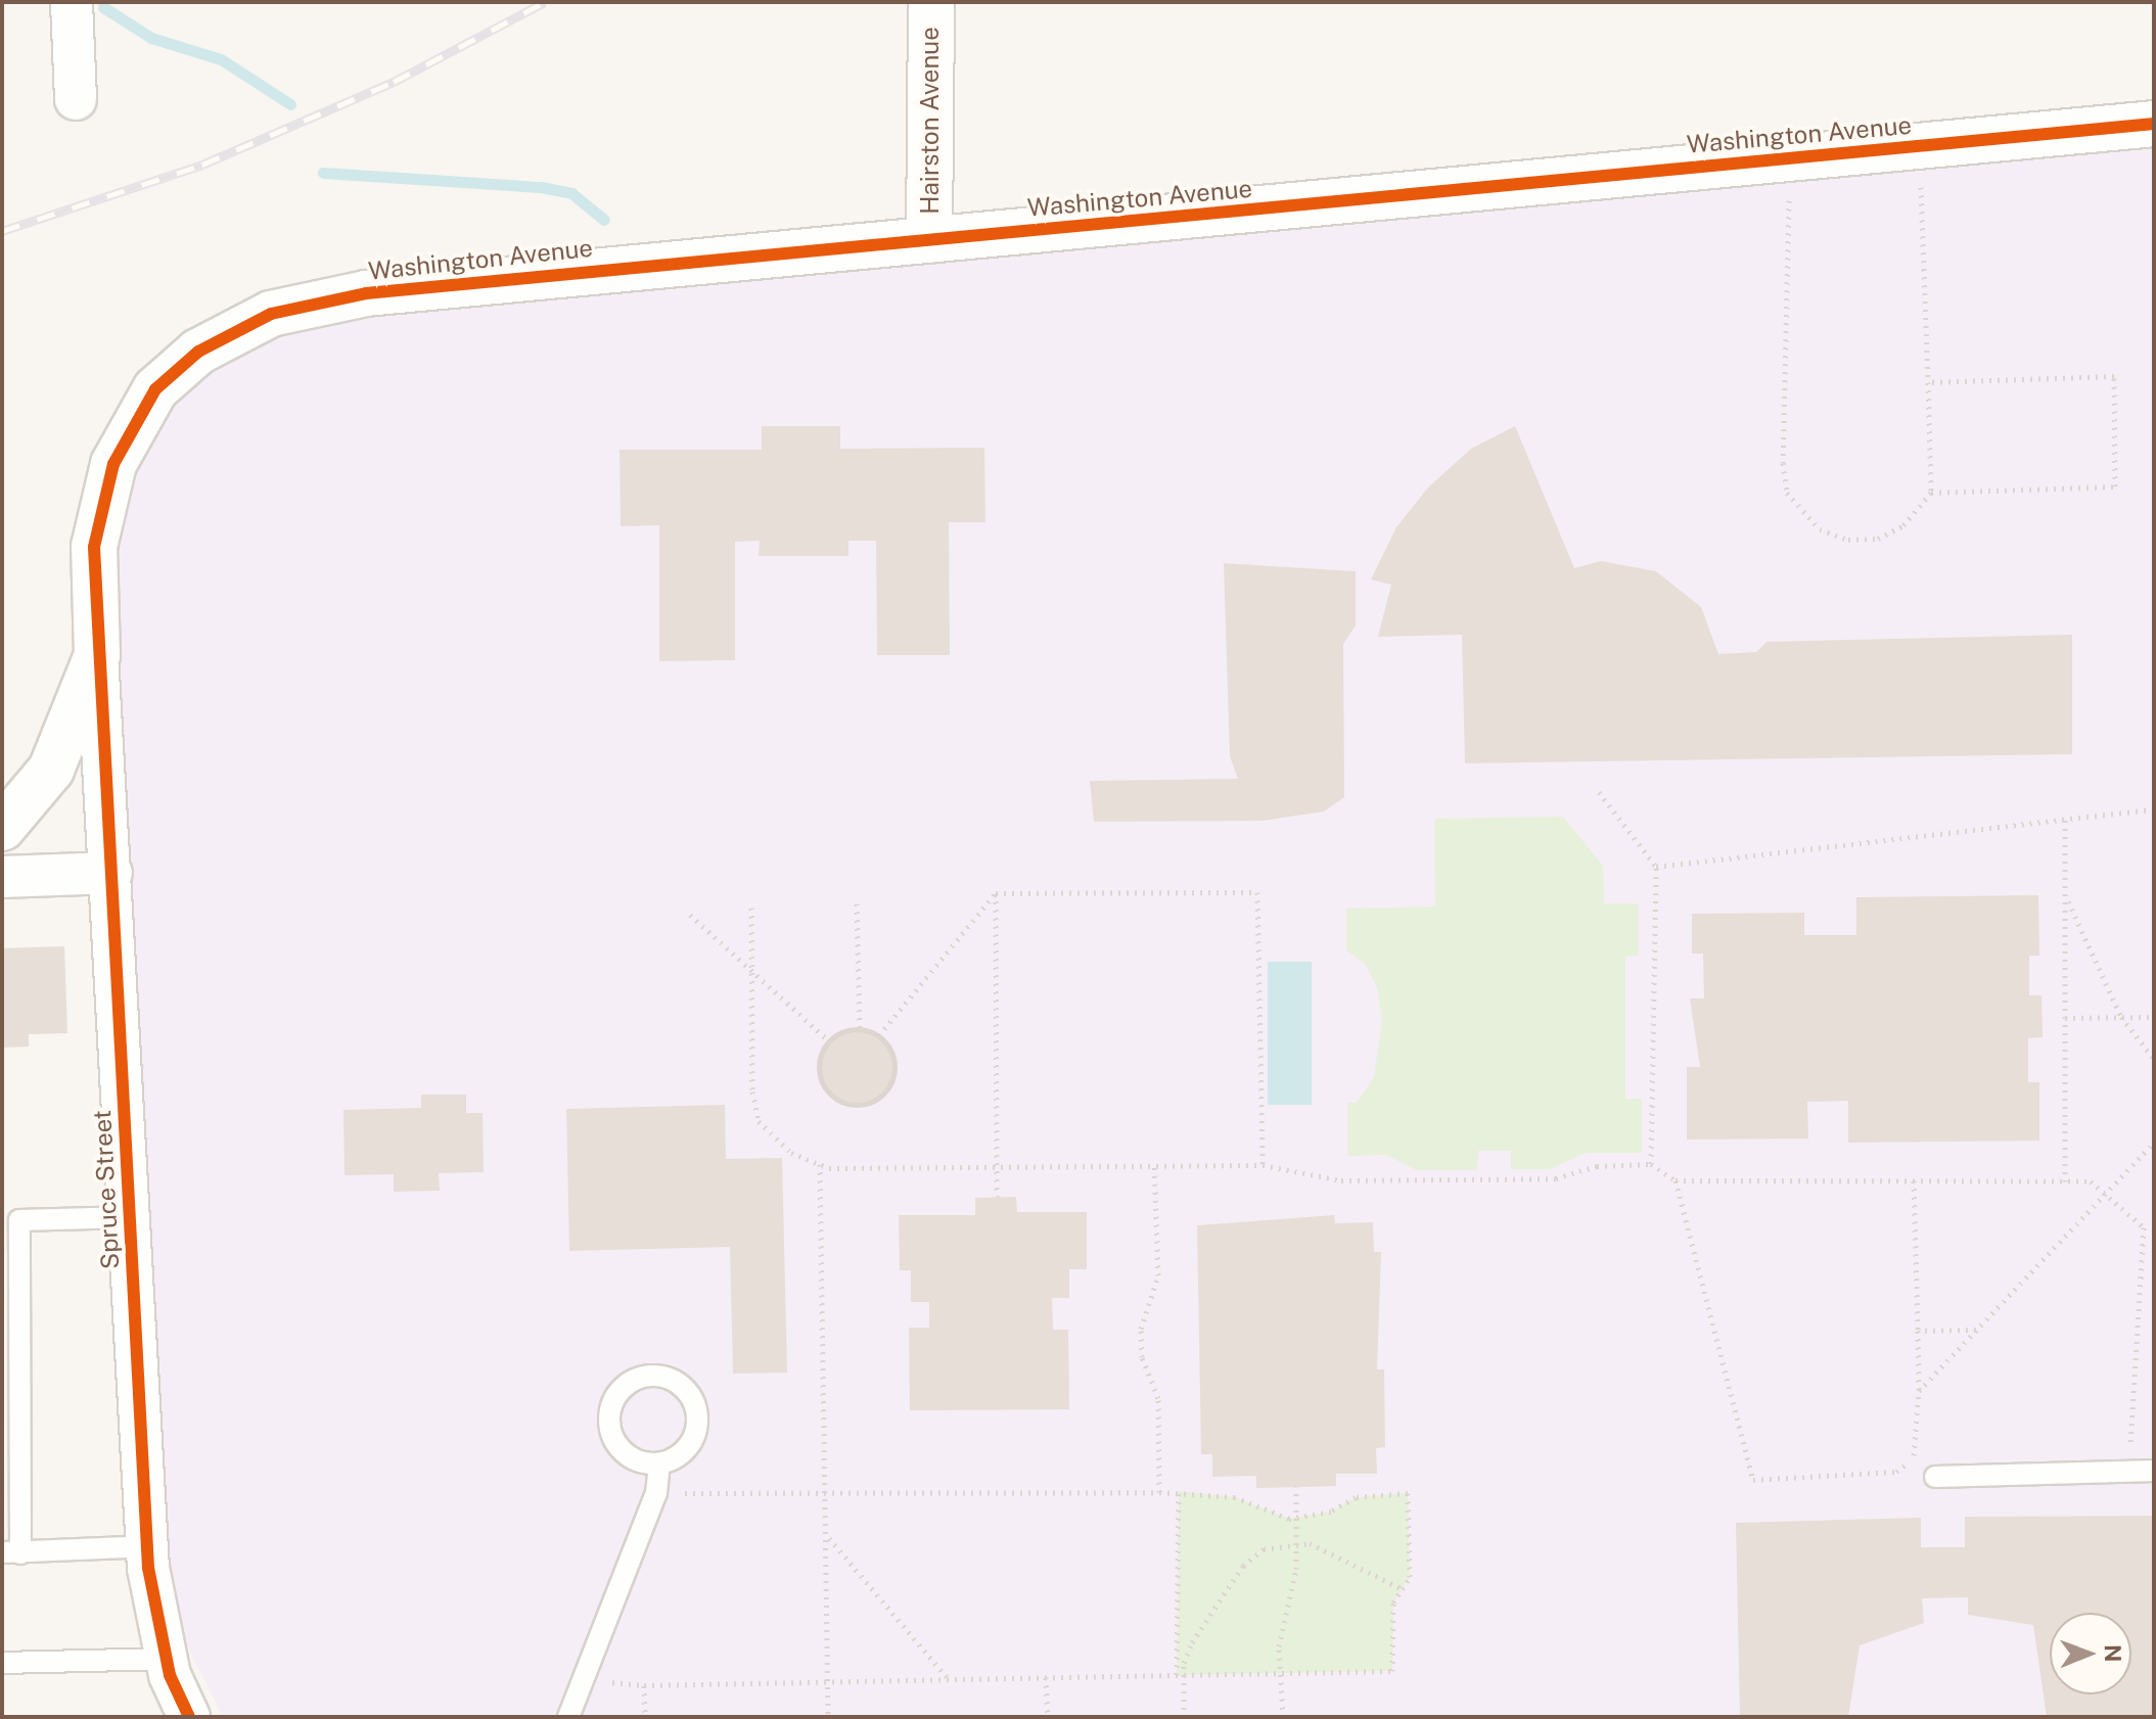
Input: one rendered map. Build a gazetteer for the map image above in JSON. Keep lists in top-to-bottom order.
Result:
{
  "streets": {
    "street": ["Hairston Avenue", "Washington Avenue", "Spruce Street"]
  },
  "crossings": [
    ["Hairston Avenue", "Washington Avenue"],
    ["Washington Avenue", "Spruce Street"]
  ],
  "north": "right"
}
